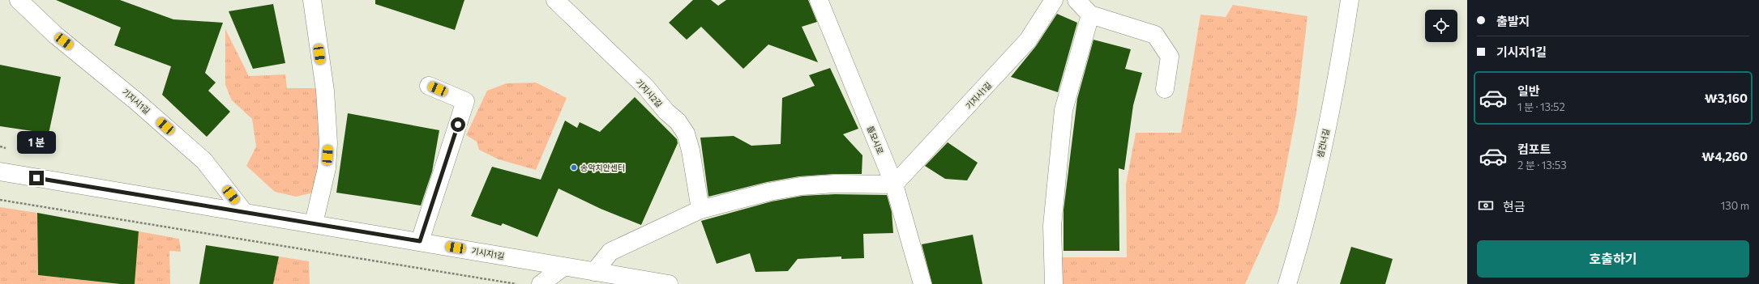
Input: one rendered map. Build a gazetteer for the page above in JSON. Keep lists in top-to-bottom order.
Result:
{
  "streets": {
    "street": [
      "기지시2길",
      "기지시1길",
      "틀모시로",
      "샘건너길",
      "기시지1길"
    ]
  },
  "crossings": [
    ["기지시1길", "틀모시로"],
    ["기지시1길", "기시지1길"]
  ],
  "places": ["송악치안센터"],
  "page": {
    "banner": ["출발지", "기시지1길"],
    "list": [
      {
        "name": "일반",
        "note": "1 분 · 13:52",
        "value": "₩3,160"
      },
      {
        "name": "컴포트",
        "note": "2 분 · 13:53",
        "value": "₩4,260"
      }
    ],
    "bubble": "1 분",
    "pay": ["현금", "130 m"],
    "buttons": "호출하기"
  }
}
